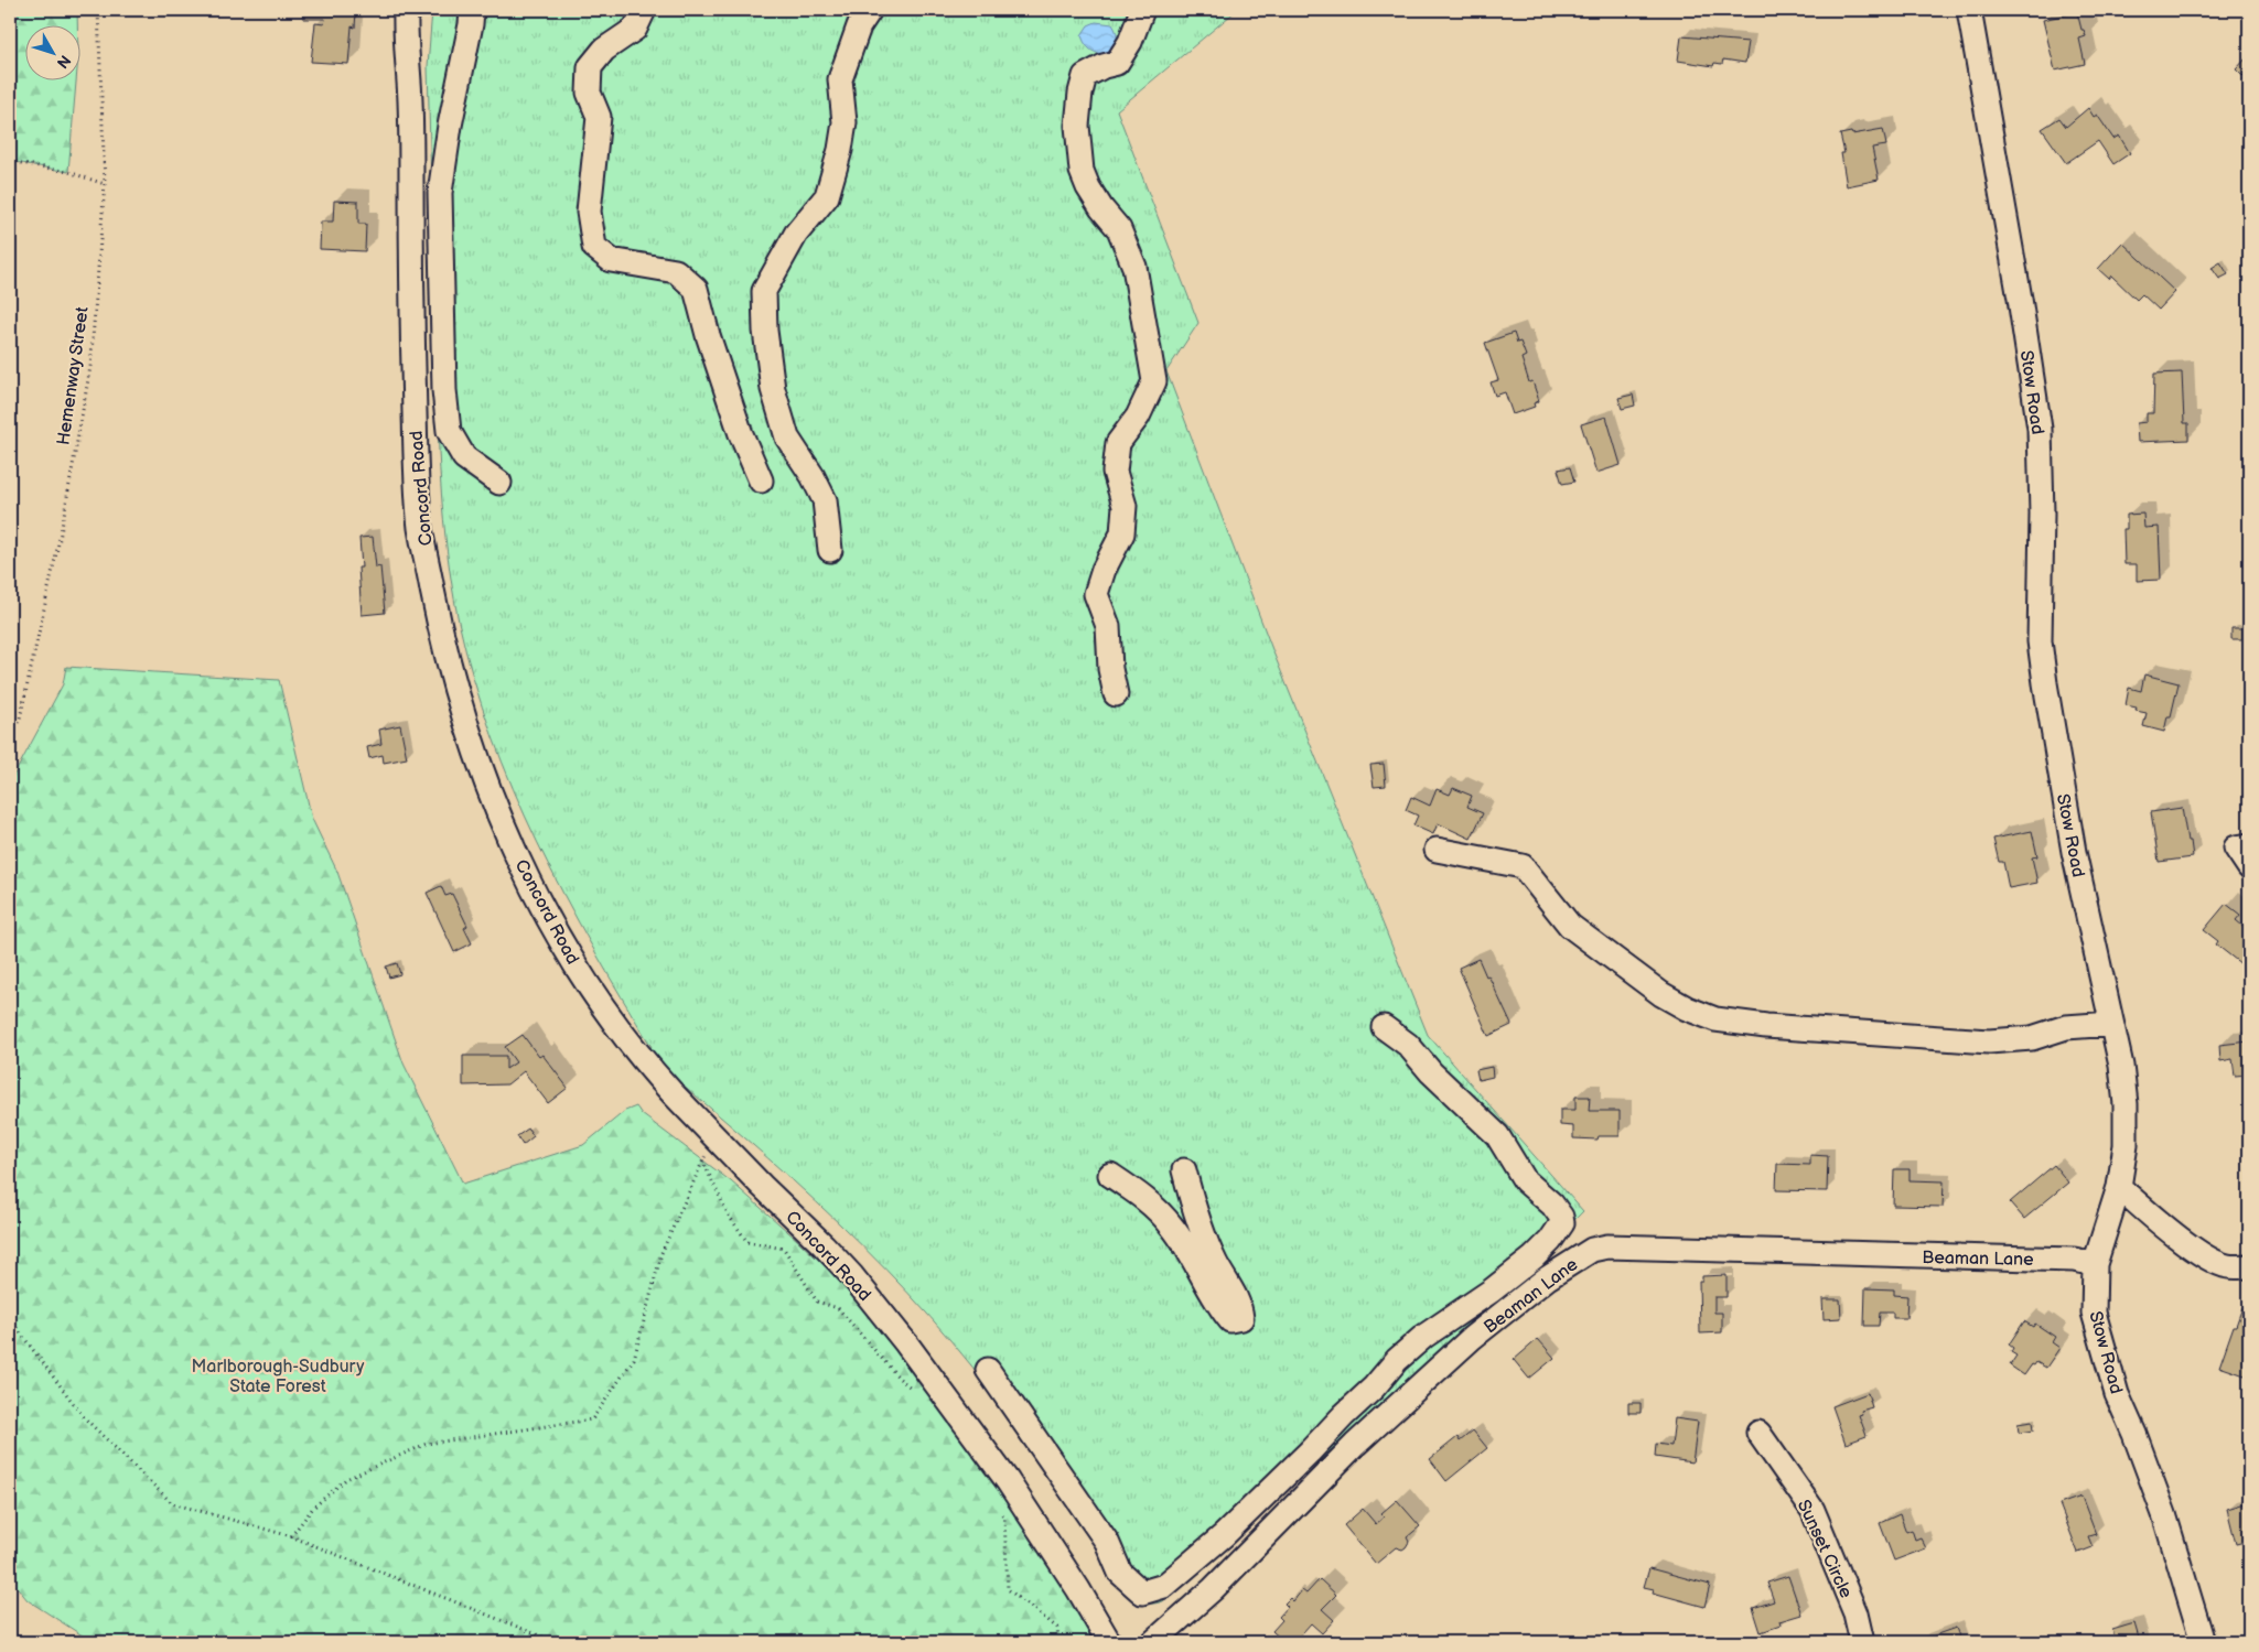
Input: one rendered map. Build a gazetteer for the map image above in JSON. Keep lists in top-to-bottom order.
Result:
{
  "streets": {
    "street": [
      "Stow Road",
      "Concord Road",
      "Beaman Lane",
      "Sunset Circle"
    ],
    "path": ["Hemenway Street"]
  },
  "crossings": [
    ["Stow Road", "Beaman Lane"]
  ],
  "parks": ["Marlborough-Sudbury State Forest"],
  "north": "bottom right"
}
